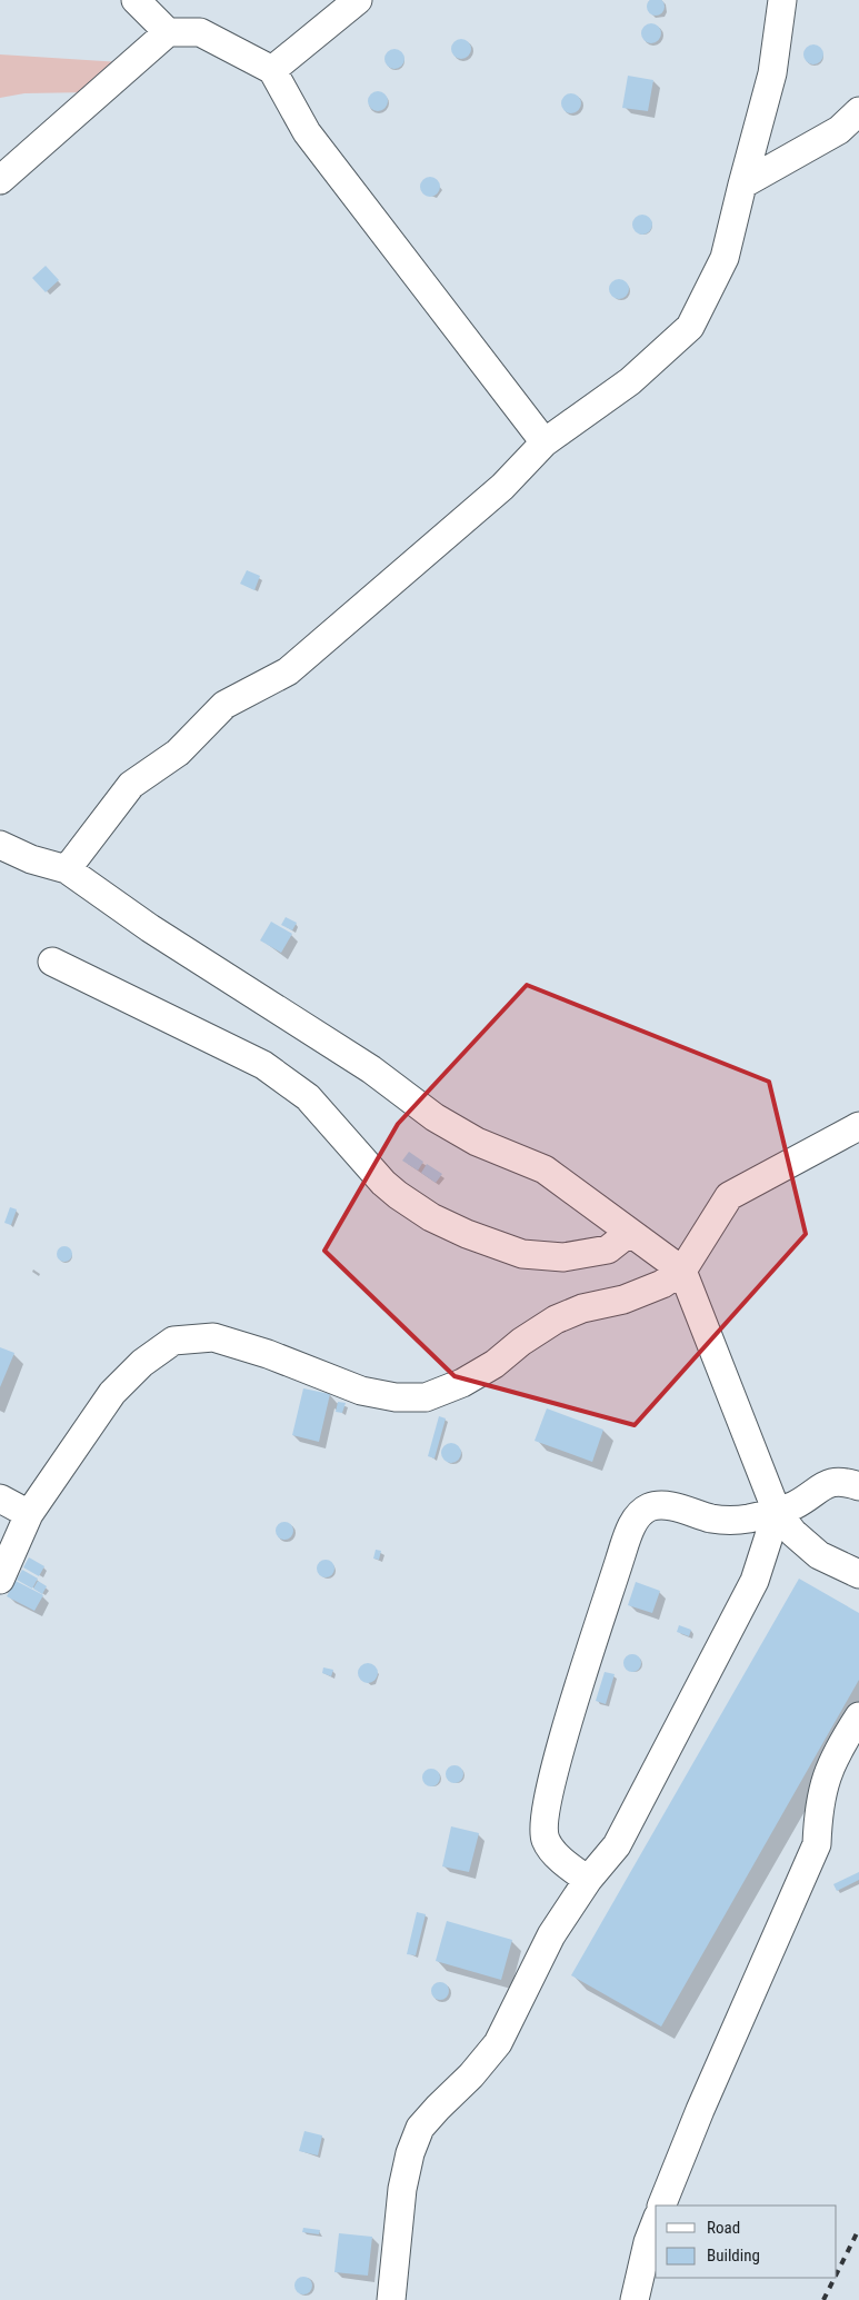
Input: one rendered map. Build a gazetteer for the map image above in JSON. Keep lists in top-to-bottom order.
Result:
{
  "legend": ["Road", "Building"]
}
